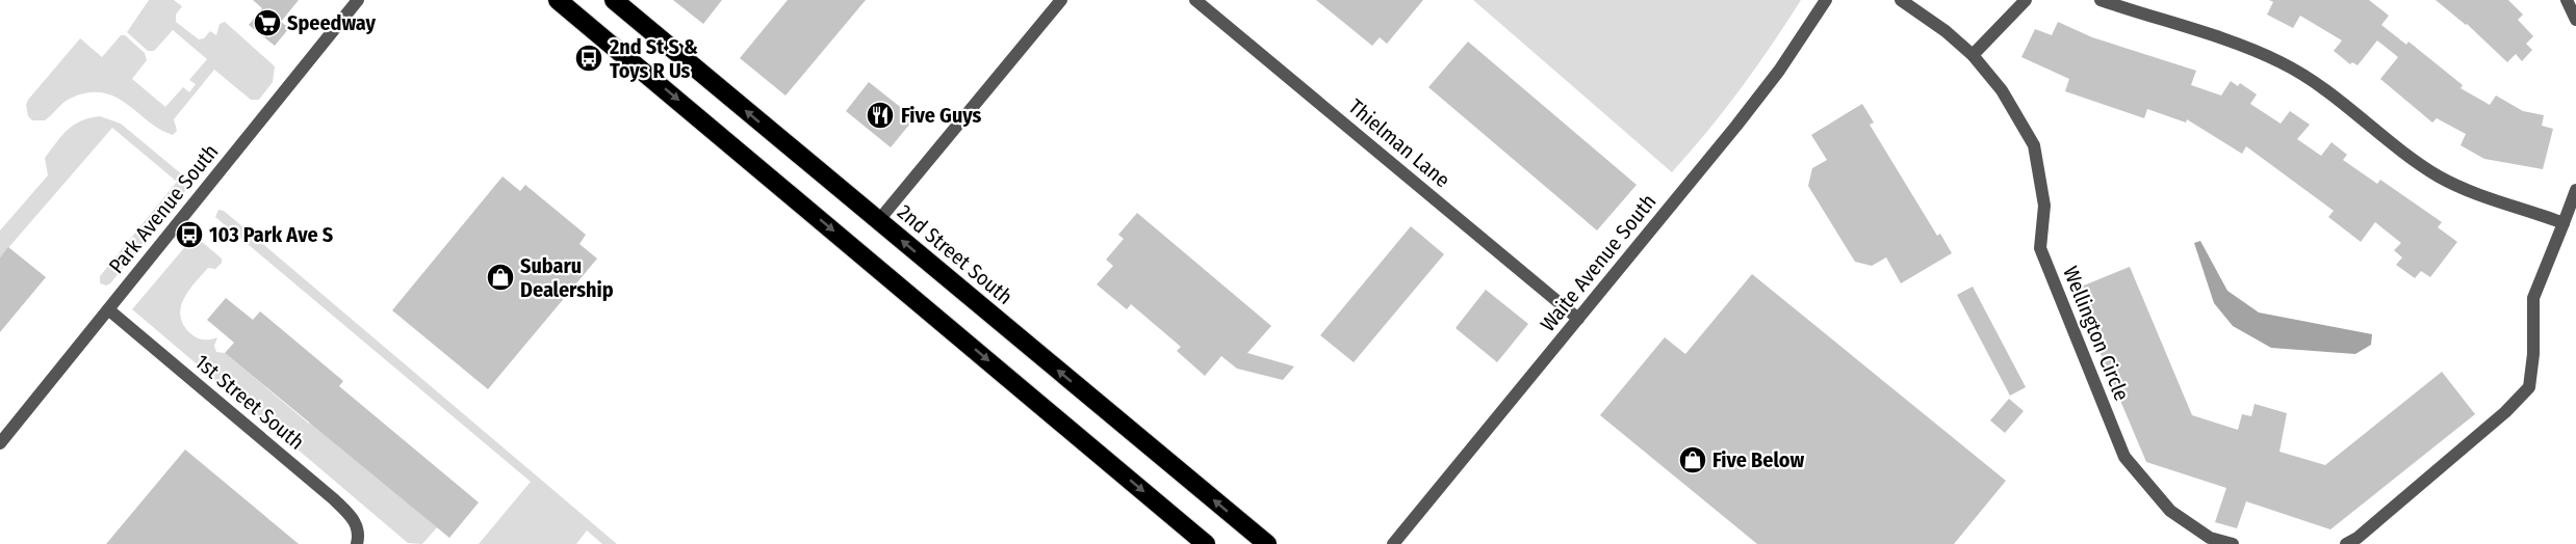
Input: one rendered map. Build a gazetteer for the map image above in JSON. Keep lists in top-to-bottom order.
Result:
{
  "streets": {
    "highway": ["2nd Street South"],
    "street": [
      "Thielman Lane",
      "Park Avenue South",
      "Waite Avenue South",
      "Wellington Circle",
      "1st Street South"
    ]
  },
  "crossings": [
    ["Thielman Lane", "Waite Avenue South"],
    ["Park Avenue South", "1st Street South"]
  ],
  "places": {
    "supermarket": ["Speedway"],
    "bus stop": ["2nd St S & Toys R Us", "103 Park Ave S"],
    "restaurant": ["Five Guys"],
    "shop": ["Subaru Dealership", "Five Below"]
  }
}
